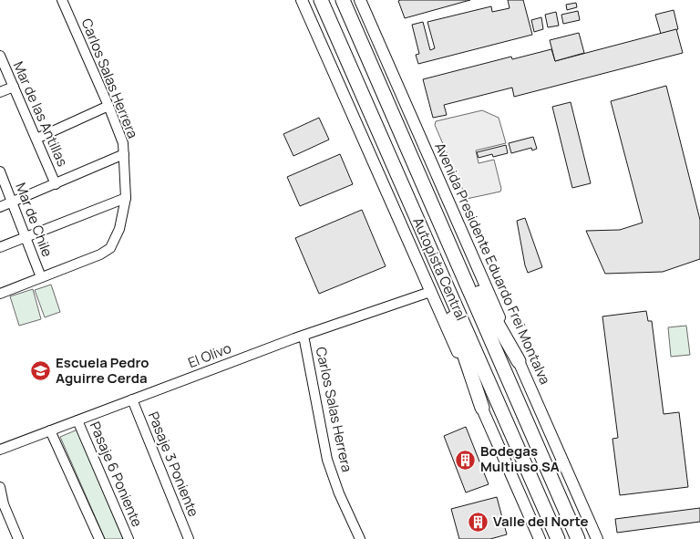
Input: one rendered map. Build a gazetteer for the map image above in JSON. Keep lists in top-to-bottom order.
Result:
{
  "streets": {
    "highway": ["Autopista Central"],
    "main road": ["Avenida Presidente Eduardo Frei Montalva"],
    "street": [
      "Carlos Salas Herrera",
      "Mar de las Antillas",
      "Mar de Chile",
      "El Olivo",
      "Pasaje 3 Poniente",
      "Pasaje 6 Poniente"
    ]
  },
  "crossings": [
    ["Carlos Salas Herrera", "Mar de Chile"],
    ["Carlos Salas Herrera", "El Olivo"],
    ["El Olivo", "Pasaje 3 Poniente"],
    ["El Olivo", "Pasaje 6 Poniente"]
  ],
  "places": {
    "school or university": ["Escuela Pedro Aguirre Cerda"],
    "building": ["Bodegas Multiuso SA", "Valle del Norte"]
  }
}
